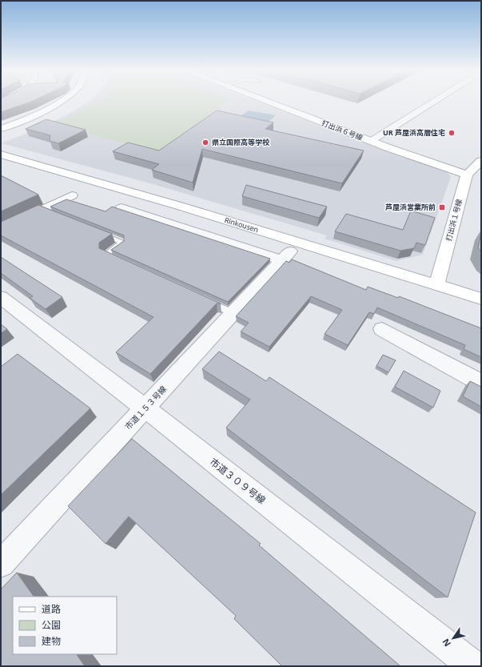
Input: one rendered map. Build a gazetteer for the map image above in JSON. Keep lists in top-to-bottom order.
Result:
{
  "streets": {
    "street": [
      "打出浜６号線",
      "打出浜１号線",
      "Rinkousen",
      "市道１５３号線",
      "市道３０９号線"
    ]
  },
  "crossings": [
    ["打出浜６号線", "打出浜１号線"],
    ["打出浜１号線", "Rinkousen"],
    ["市道１５３号線", "市道３０９号線"]
  ],
  "places": {
    "other": ["UR 芦屋浜高層住宅", "県立国際高等学校"],
    "transit": ["芦屋浜営業所前"]
  },
  "legend": ["道路", "公園", "建物"],
  "north": "bottom left"
}
